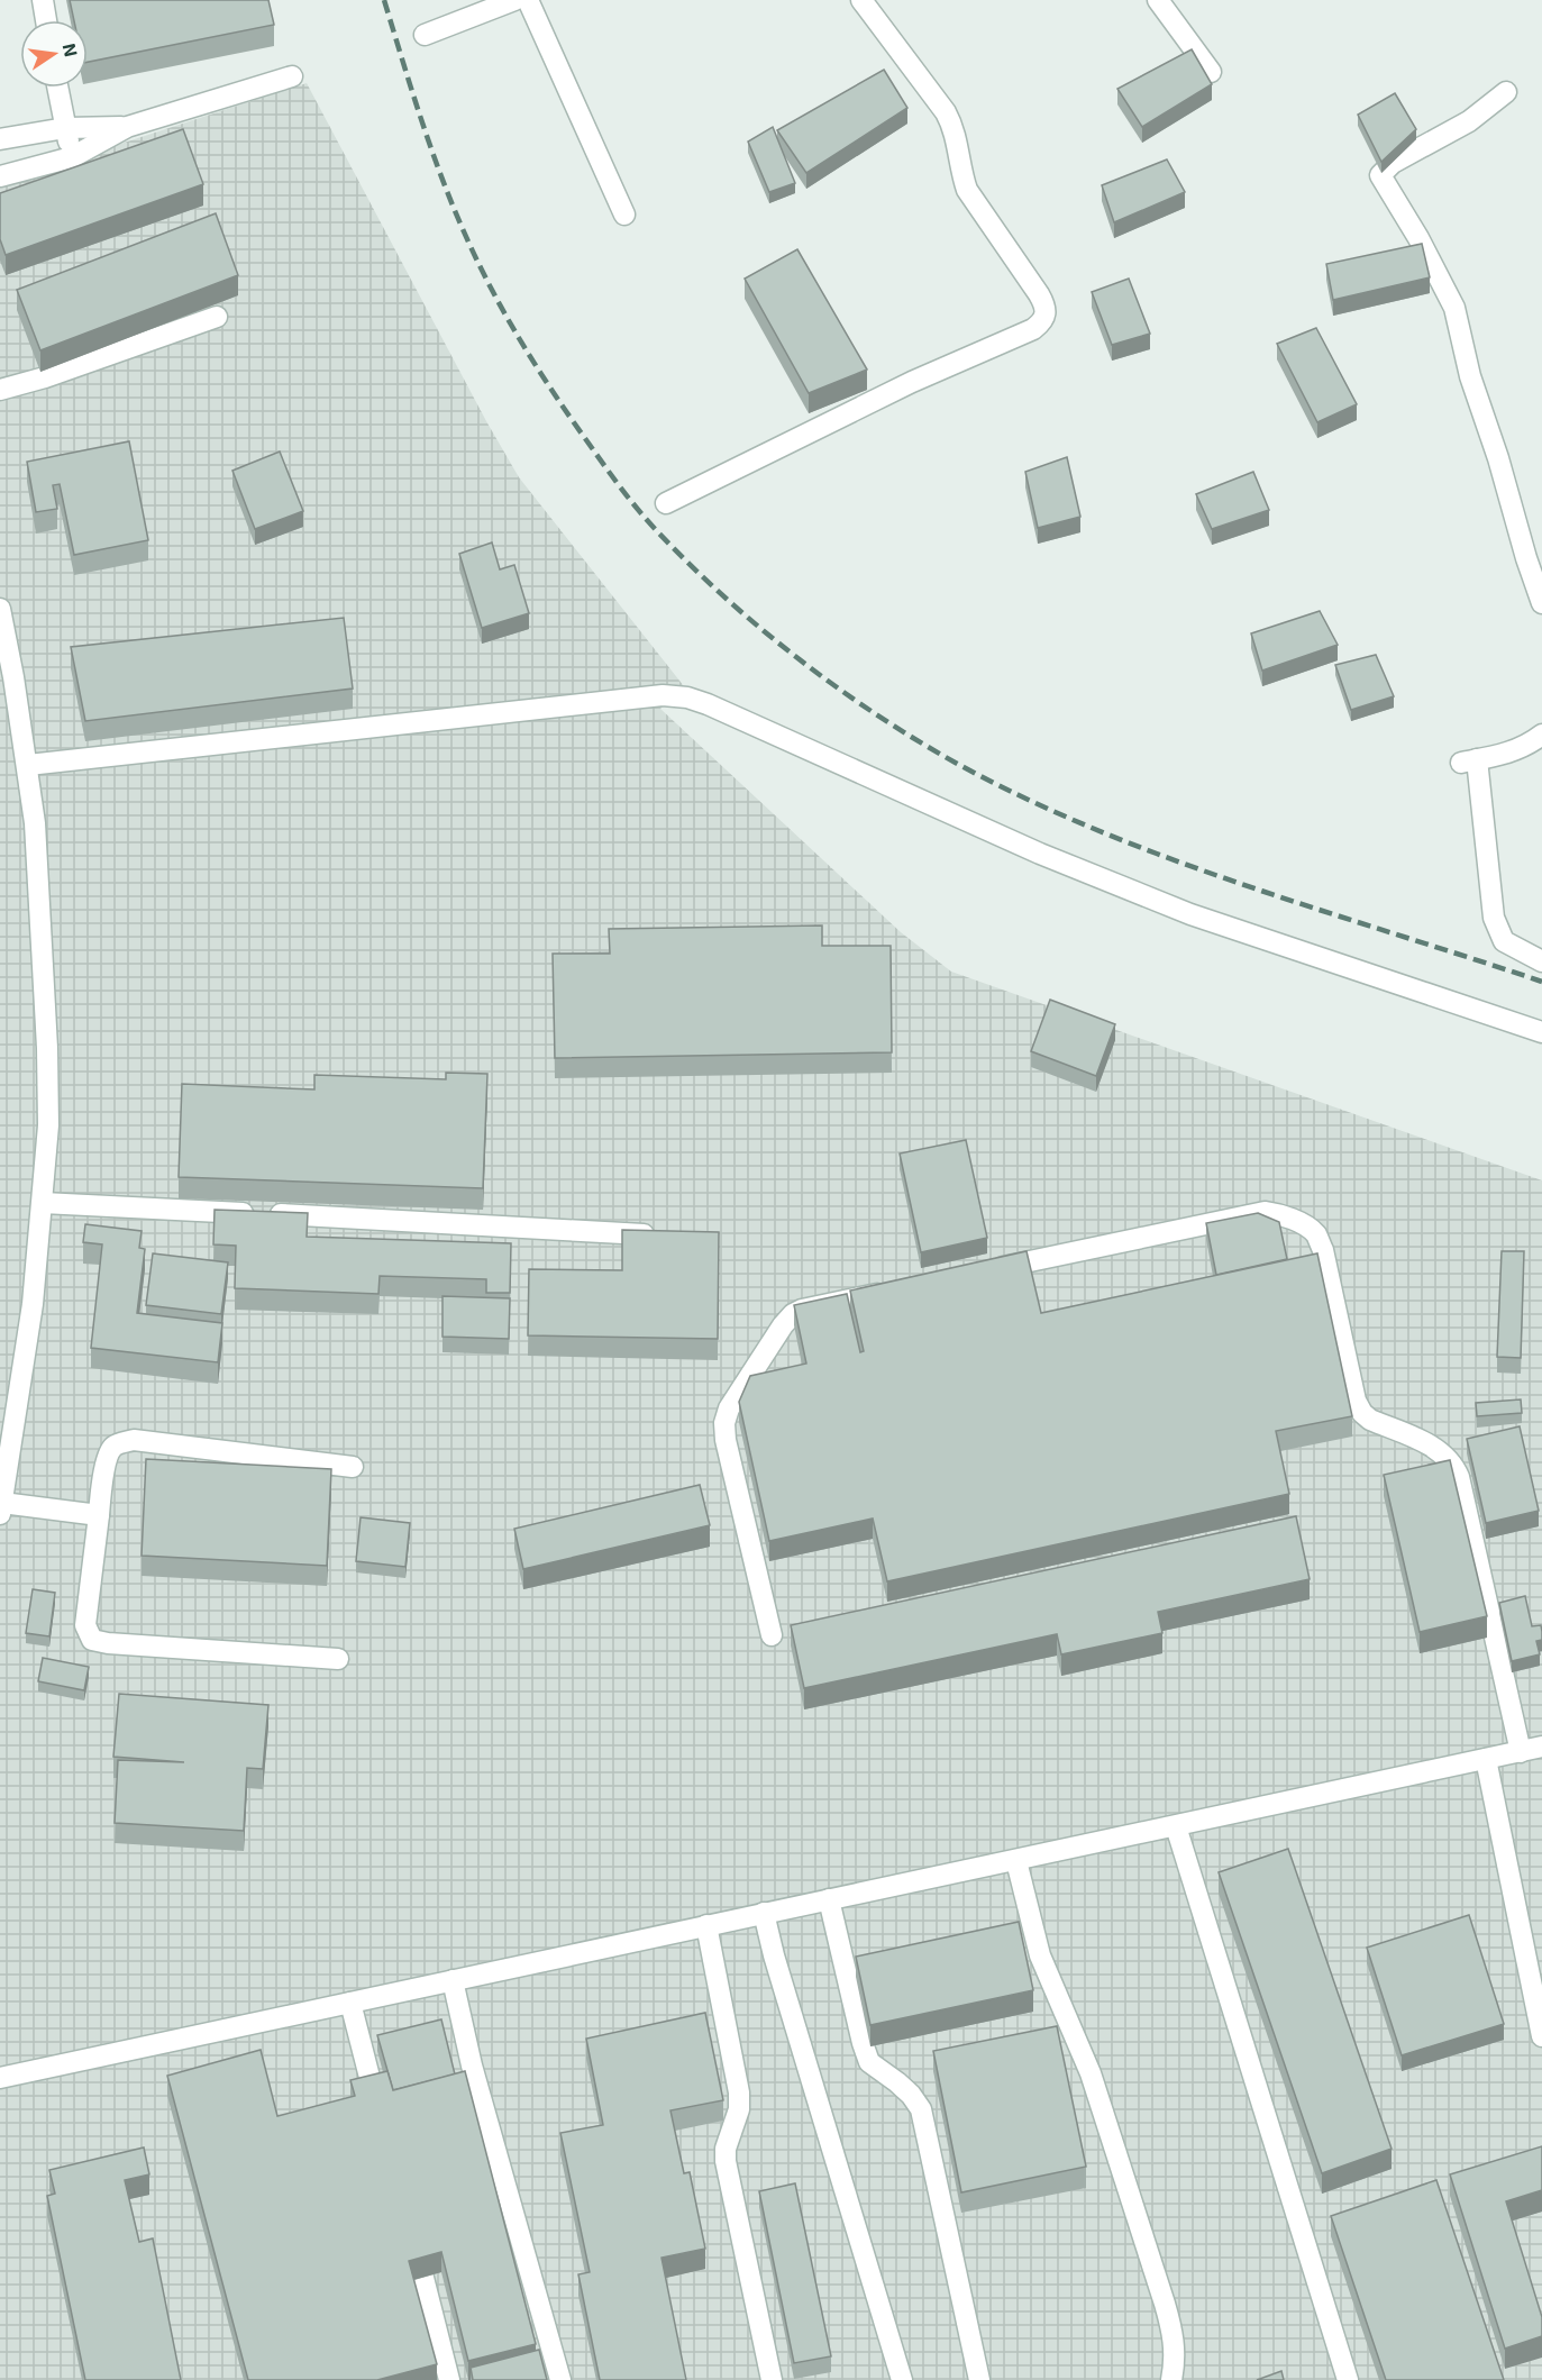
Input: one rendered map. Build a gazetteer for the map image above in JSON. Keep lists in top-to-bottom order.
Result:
{
  "north": "right"
}
